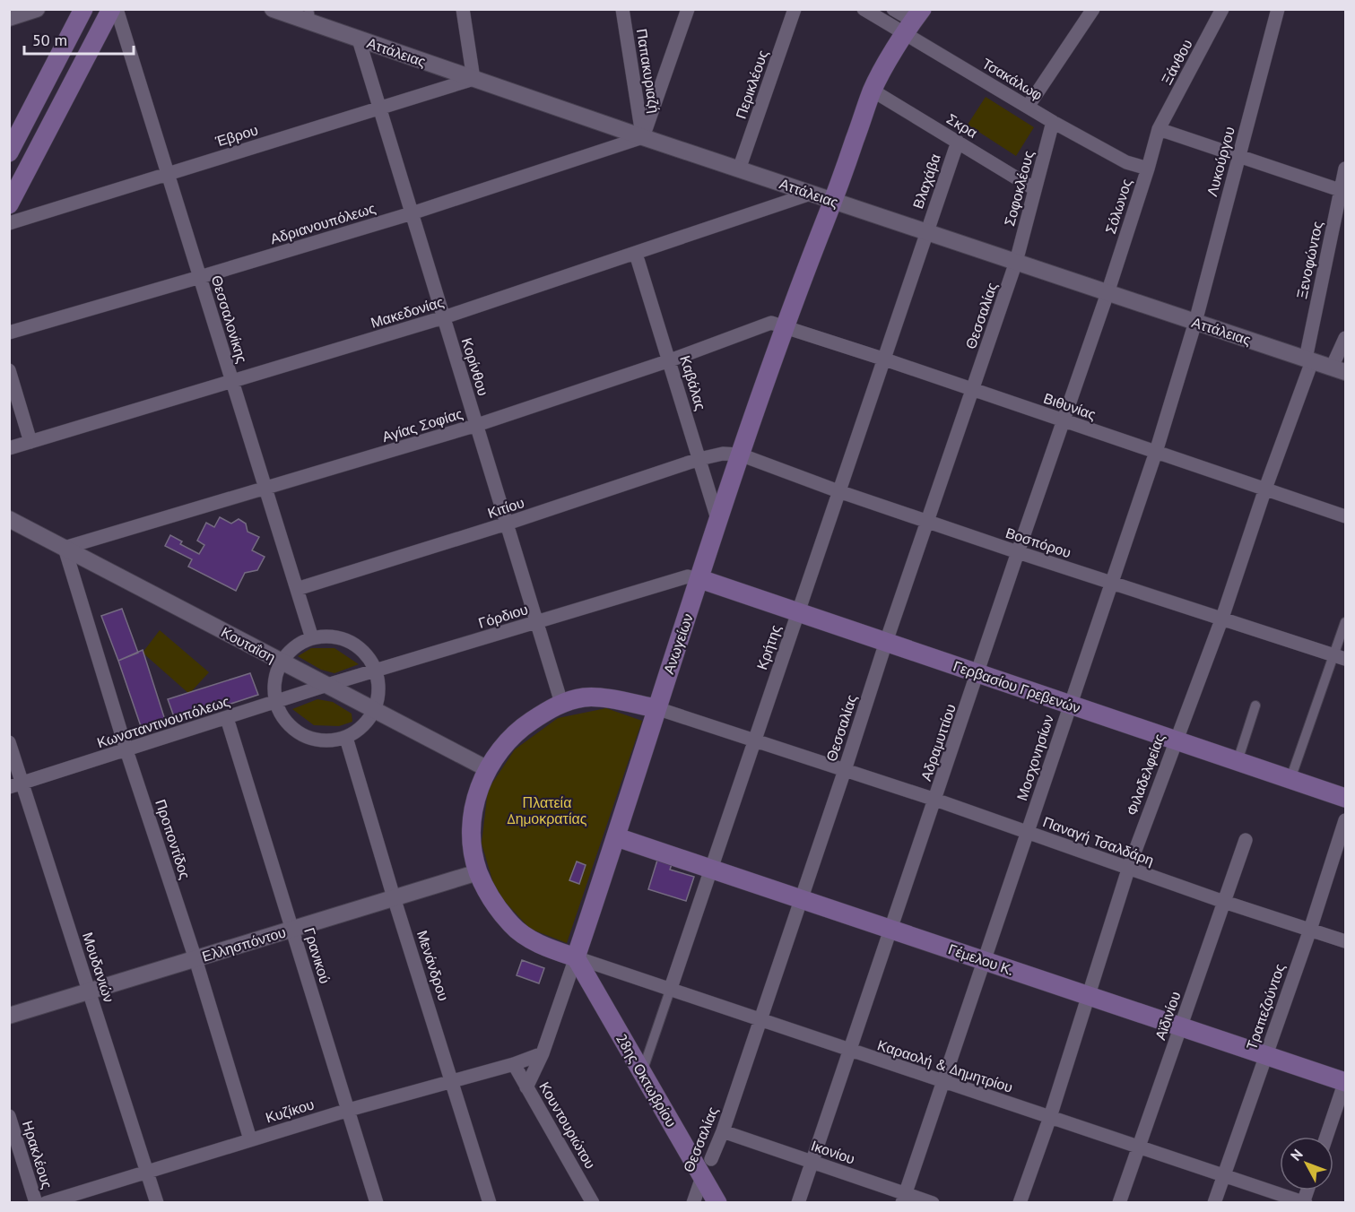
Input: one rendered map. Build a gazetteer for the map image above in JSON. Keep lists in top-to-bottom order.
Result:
{
  "streets": {
    "main road": [
      "Ανωγείων",
      "Γερβασίου Γρεβενών",
      "Γέμελου Κ.",
      "28ης Οκτωβρίου"
    ],
    "street": [
      "Αττάλειας",
      "Ξάνθου",
      "Παπακυριαζή",
      "Τσακάλωφ",
      "Περικλέους",
      "Σκρα",
      "Έβρου",
      "Λυκούργου",
      "Βλαχάβα",
      "Σοφοκλέους",
      "Σόλωνος",
      "Αδριανουπόλεως",
      "Ξενοφώντος",
      "Μακεδονίας",
      "Θεσσαλίας",
      "Θεσσαλονίκης",
      "Κορίνθου",
      "Καβάλας",
      "Βιθυνίας",
      "Αγίας Σοφίας",
      "Κιτίου",
      "Βοσπόρου",
      "Γόρδιου",
      "Κουταΐση",
      "Κρήτης",
      "Κωνσταντινουπόλεως",
      "Αδραμυττίου",
      "Μοσχονησίων",
      "Φιλαδελφείας",
      "Προποντίδος",
      "Παναγή Τσαλδάρη",
      "Ελλησπόντου",
      "Γρανικού",
      "Μενάνδρου",
      "Μουδανιών",
      "Τραπεζούντος",
      "Αϊδινίου",
      "Καραολή & Δημητρίου",
      "Κυζίκου",
      "Κουντουριώτου",
      "Ικονίου",
      "Ηρακλέους"
    ]
  },
  "crossings": [
    ["Αττάλειας", "Παπακυριαζή"],
    ["Αττάλειας", "Περικλέους"],
    ["Αττάλειας", "Έβρου"],
    ["Αττάλειας", "Λυκούργου"],
    ["Αττάλειας", "Βλαχάβα"],
    ["Αττάλειας", "Σοφοκλέους"],
    ["Αττάλειας", "Σόλωνος"],
    ["Αττάλειας", "Αδριανουπόλεως"],
    ["Αττάλειας", "Ξενοφώντος"],
    ["Αττάλειας", "Μακεδονίας"],
    ["Αττάλειας", "Θεσσαλίας"],
    ["Αττάλειας", "Κορίνθου"],
    ["Αττάλειας", "Ανωγείων"],
    ["Αττάλειας", "Κρήτης"],
    ["Αττάλειας", "Αδραμυττίου"],
    ["Αττάλειας", "Μοσχονησίων"],
    ["Αττάλειας", "Φιλαδελφείας"],
    ["Ξάνθου", "Σόλωνος"],
    ["Παπακυριαζή", "Αδριανουπόλεως"],
    ["Τσακάλωφ", "Σοφοκλέους"],
    ["Τσακάλωφ", "Σόλωνος"],
    ["Τσακάλωφ", "Ανωγείων"],
    ["Σκρα", "Βλαχάβα"],
    ["Σκρα", "Σοφοκλέους"],
    ["Σκρα", "Ανωγείων"],
    ["Έβρου", "Θεσσαλονίκης"],
    ["Έβρου", "Κορίνθου"],
    ["Λυκούργου", "Μοσχονησίων"],
    ["Βλαχάβα", "Κρήτης"],
    ["Σοφοκλέους", "Θεσσαλίας"],
    ["Σόλωνος", "Αδραμυττίου"],
    ["Αδριανουπόλεως", "Θεσσαλονίκης"],
    ["Αδριανουπόλεως", "Κορίνθου"],
    ["Ξενοφώντος", "Φιλαδελφείας"],
    ["Μακεδονίας", "Θεσσαλονίκης"],
    ["Μακεδονίας", "Κορίνθου"],
    ["Μακεδονίας", "Καβάλας"],
    ["Θεσσαλίας", "Βιθυνίας"],
    ["Θεσσαλίας", "Βοσπόρου"],
    ["Θεσσαλίας", "Γερβασίου Γρεβενών"],
    ["Θεσσαλίας", "Παναγή Τσαλδάρη"],
    ["Θεσσαλίας", "Γέμελου Κ."],
    ["Θεσσαλίας", "Καραολή & Δημητρίου"],
    ["Θεσσαλίας", "28ης Οκτωβρίου"],
    ["Θεσσαλίας", "Ικονίου"],
    ["Θεσσαλονίκης", "Αγίας Σοφίας"],
    ["Θεσσαλονίκης", "Κιτίου"],
    ["Κορίνθου", "Αγίας Σοφίας"],
    ["Κορίνθου", "Κιτίου"],
    ["Κορίνθου", "Γόρδιου"],
    ["Καβάλας", "Αγίας Σοφίας"],
    ["Καβάλας", "Κιτίου"],
    ["Καβάλας", "Ανωγείων"],
    ["Βιθυνίας", "Αγίας Σοφίας"],
    ["Βιθυνίας", "Ανωγείων"],
    ["Βιθυνίας", "Κρήτης"],
    ["Βιθυνίας", "Αδραμυττίου"],
    ["Βιθυνίας", "Μοσχονησίων"],
    ["Βιθυνίας", "Φιλαδελφείας"],
    ["Αγίας Σοφίας", "Ανωγείων"],
    ["Αγίας Σοφίας", "Κουταΐση"],
    ["Αγίας Σοφίας", "Προποντίδος"],
    ["Κιτίου", "Βοσπόρου"],
    ["Κιτίου", "Ανωγείων"],
    ["Βοσπόρου", "Ανωγείων"],
    ["Βοσπόρου", "Κρήτης"],
    ["Βοσπόρου", "Αδραμυττίου"],
    ["Βοσπόρου", "Μοσχονησίων"],
    ["Βοσπόρου", "Φιλαδελφείας"],
    ["Γόρδιου", "Ανωγείων"],
    ["Γόρδιου", "Κουταΐση"],
    ["Γόρδιου", "Γερβασίου Γρεβενών"],
    ["Γόρδιου", "Κωνσταντινουπόλεως"],
    ["Ανωγείων", "Γερβασίου Γρεβενών"],
    ["Ανωγείων", "Παναγή Τσαλδάρη"],
    ["Ανωγείων", "Γέμελου Κ."],
    ["Ανωγείων", "Καραολή & Δημητρίου"],
    ["Ανωγείων", "28ης Οκτωβρίου"],
    ["Ανωγείων", "Κυζίκου"],
    ["Ανωγείων", "Κουντουριώτου"],
    ["Κουταΐση", "Κωνσταντινουπόλεως"],
    ["Κουταΐση", "Προποντίδος"],
    ["Κρήτης", "Γερβασίου Γρεβενών"],
    ["Κρήτης", "Παναγή Τσαλδάρη"],
    ["Κρήτης", "Γέμελου Κ."],
    ["Κρήτης", "Καραολή & Δημητρίου"],
    ["Κρήτης", "28ης Οκτωβρίου"],
    ["Γερβασίου Γρεβενών", "Αδραμυττίου"],
    ["Γερβασίου Γρεβενών", "Μοσχονησίων"],
    ["Γερβασίου Γρεβενών", "Φιλαδελφείας"],
    ["Κωνσταντινουπόλεως", "Προποντίδος"],
    ["Κωνσταντινουπόλεως", "Γρανικού"],
    ["Κωνσταντινουπόλεως", "Μουδανιών"],
    ["Αδραμυττίου", "Παναγή Τσαλδάρη"],
    ["Αδραμυττίου", "Γέμελου Κ."],
    ["Αδραμυττίου", "Καραολή & Δημητρίου"],
    ["Αδραμυττίου", "Ικονίου"],
    ["Μοσχονησίων", "Παναγή Τσαλδάρη"],
    ["Μοσχονησίων", "Γέμελου Κ."],
    ["Μοσχονησίων", "Καραολή & Δημητρίου"],
    ["Μοσχονησίων", "Ικονίου"],
    ["Φιλαδελφείας", "Παναγή Τσαλδάρη"],
    ["Φιλαδελφείας", "Γέμελου Κ."],
    ["Φιλαδελφείας", "Καραολή & Δημητρίου"],
    ["Προποντίδος", "Ελλησπόντου"],
    ["Προποντίδος", "Κυζίκου"],
    ["Παναγή Τσαλδάρη", "Τραπεζούντος"],
    ["Παναγή Τσαλδάρη", "Αϊδινίου"],
    ["Ελλησπόντου", "Γρανικού"],
    ["Ελλησπόντου", "Μενάνδρου"],
    ["Ελλησπόντου", "Μουδανιών"],
    ["Γρανικού", "Κυζίκου"],
    ["Γέμελου Κ.", "Τραπεζούντος"],
    ["Γέμελου Κ.", "Αϊδινίου"],
    ["Μενάνδρου", "Κυζίκου"],
    ["Μουδανιών", "Κυζίκου"],
    ["Τραπεζούντος", "Καραολή & Δημητρίου"],
    ["Αϊδινίου", "Καραολή & Δημητρίου"],
    ["Καραολή & Δημητρίου", "28ης Οκτωβρίου"],
    ["Κυζίκου", "Κουντουριώτου"]
  ],
  "parks": ["Πλατεία Δημοκρατίας"],
  "scale_bar": "50 m",
  "north": "top left"
}
